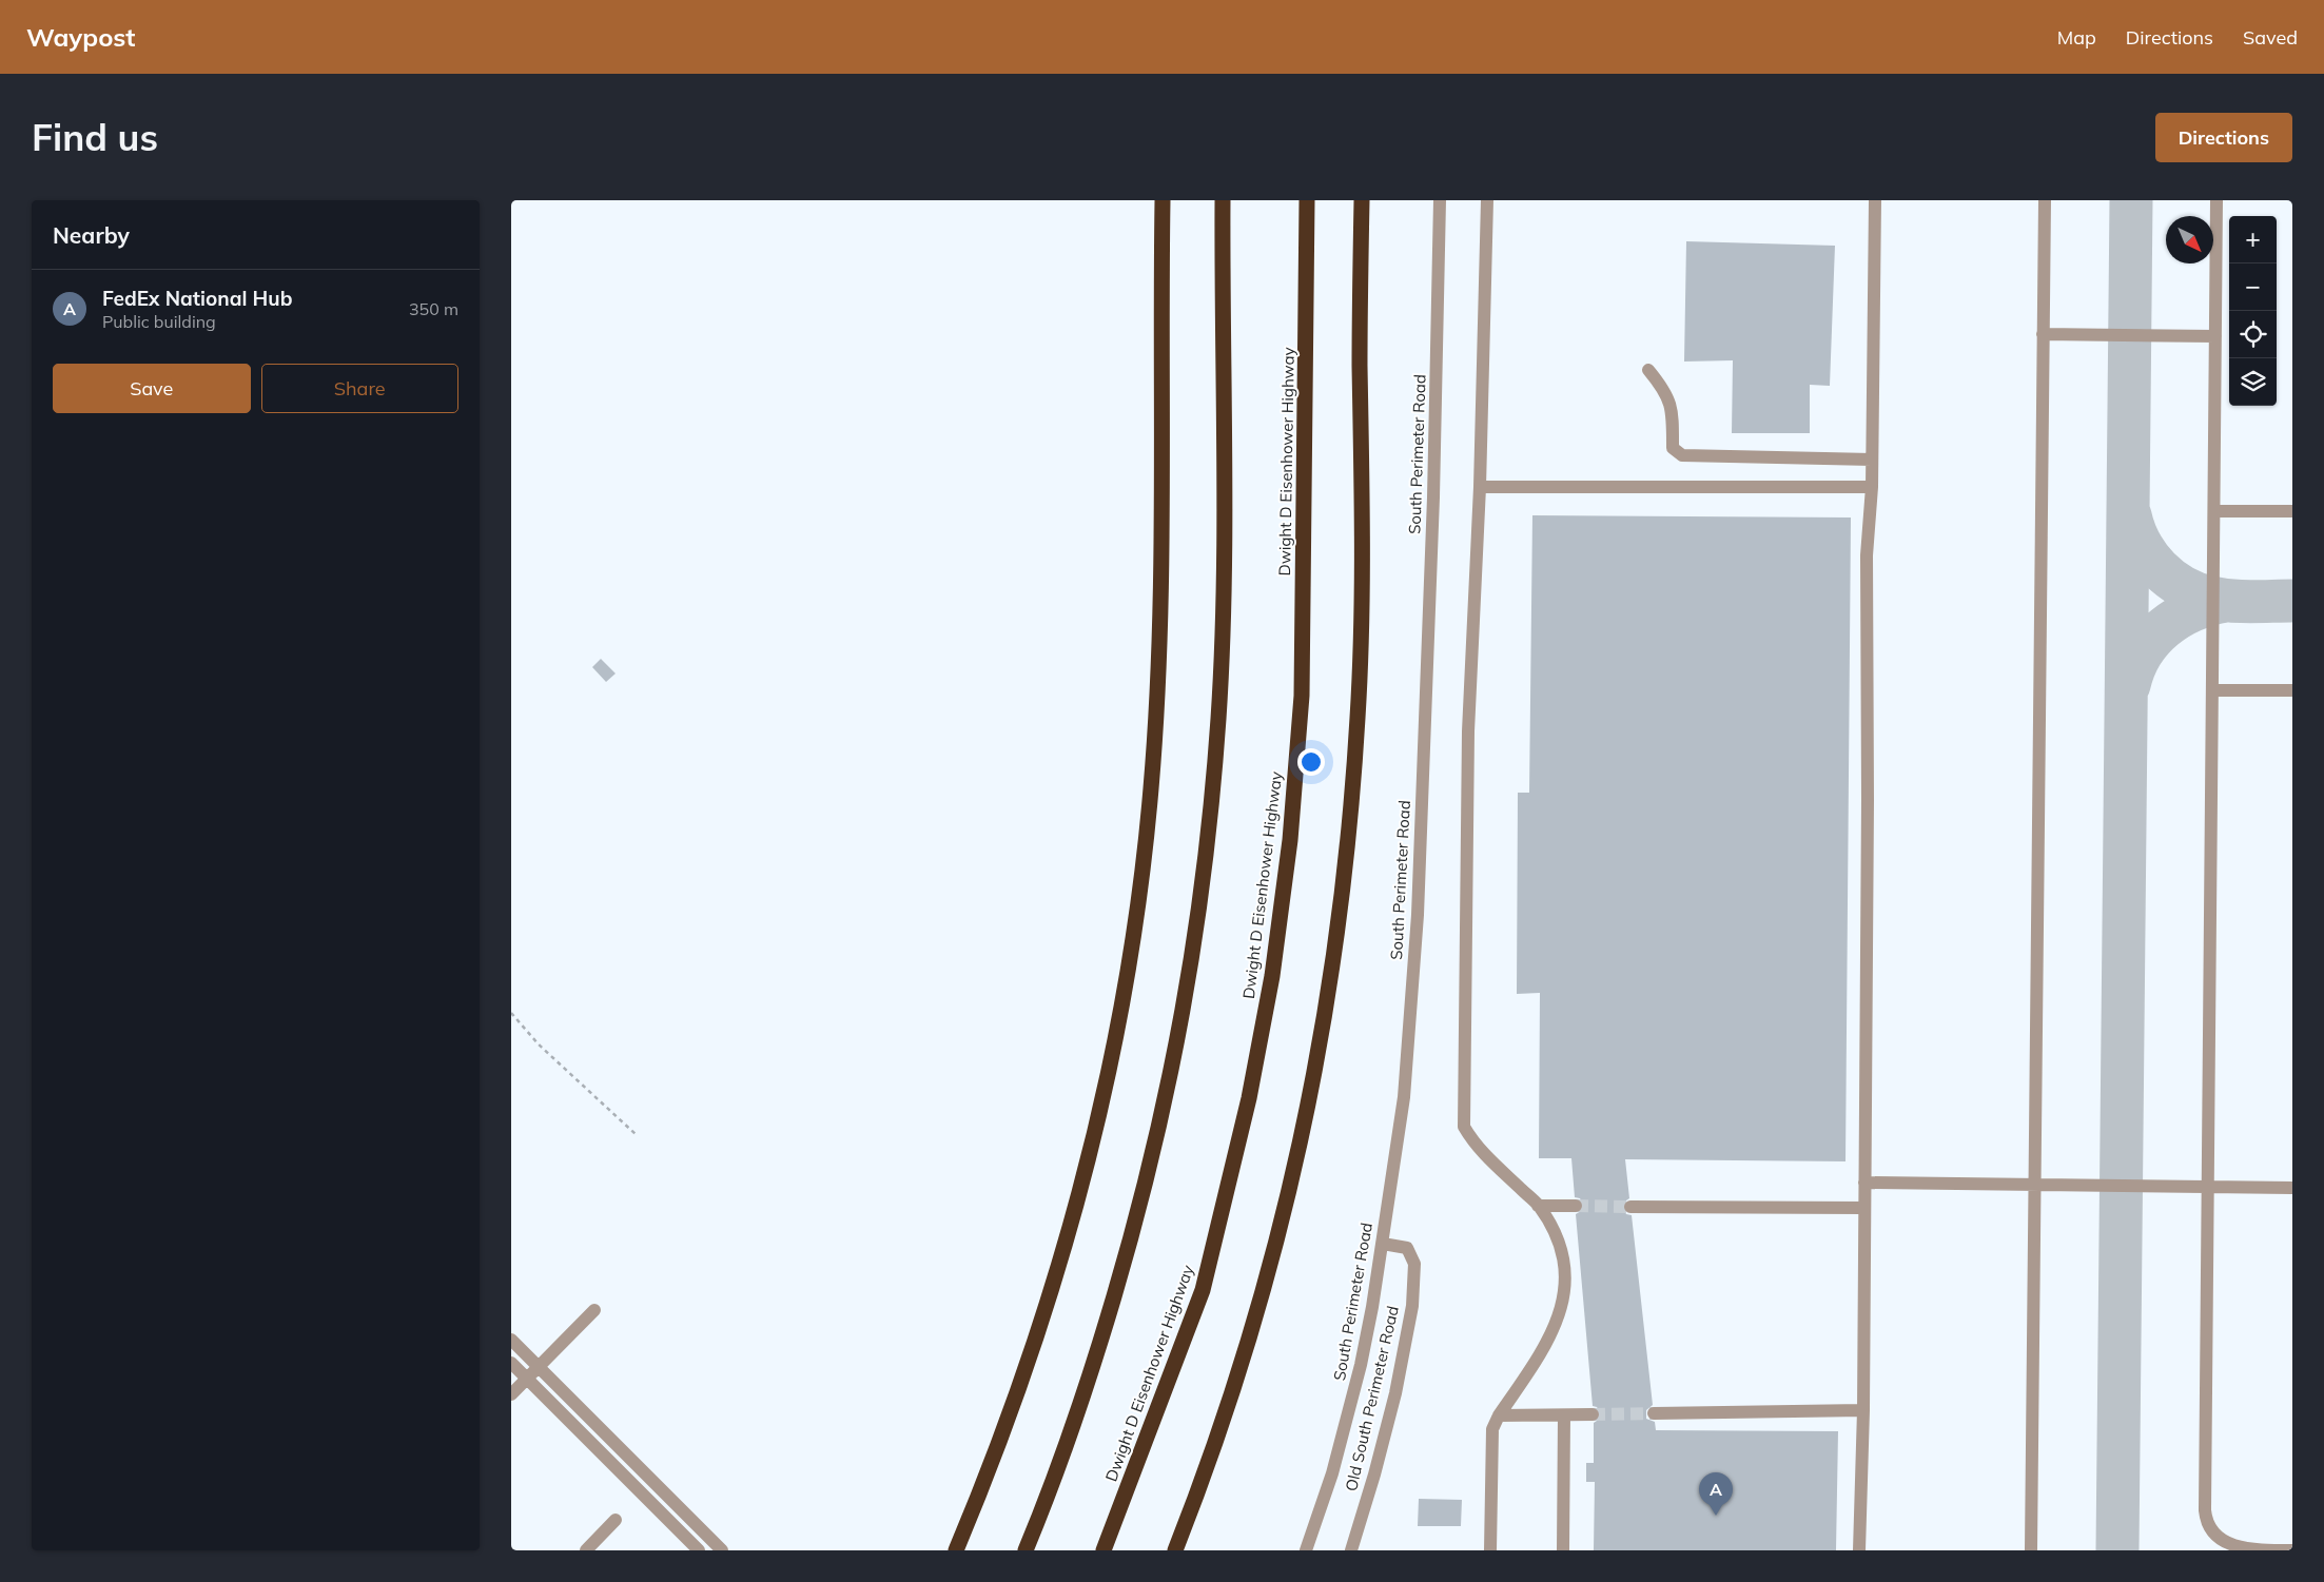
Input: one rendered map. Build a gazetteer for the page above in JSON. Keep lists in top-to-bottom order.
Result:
{
  "streets": {
    "highway": ["Dwight D Eisenhower Highway"],
    "street": ["South Perimeter Road", "Old South Perimeter Road"]
  },
  "crossings": [
    ["South Perimeter Road", "Old South Perimeter Road"]
  ],
  "north": "bottom right",
  "page": {
    "header": "Waypost",
    "nav": ["Map", "Directions", "Saved"],
    "buttons": [
      "Directions",
      ["Save", "Share"]
    ],
    "title": "Find us",
    "heading": "Nearby",
    "map_buttons": ["+", "−"],
    "list": [
      {
        "mark": "A",
        "name": "FedEx National Hub",
        "note": "Public building",
        "value": "350 m"
      }
    ],
    "pins": "A"
  }
}
